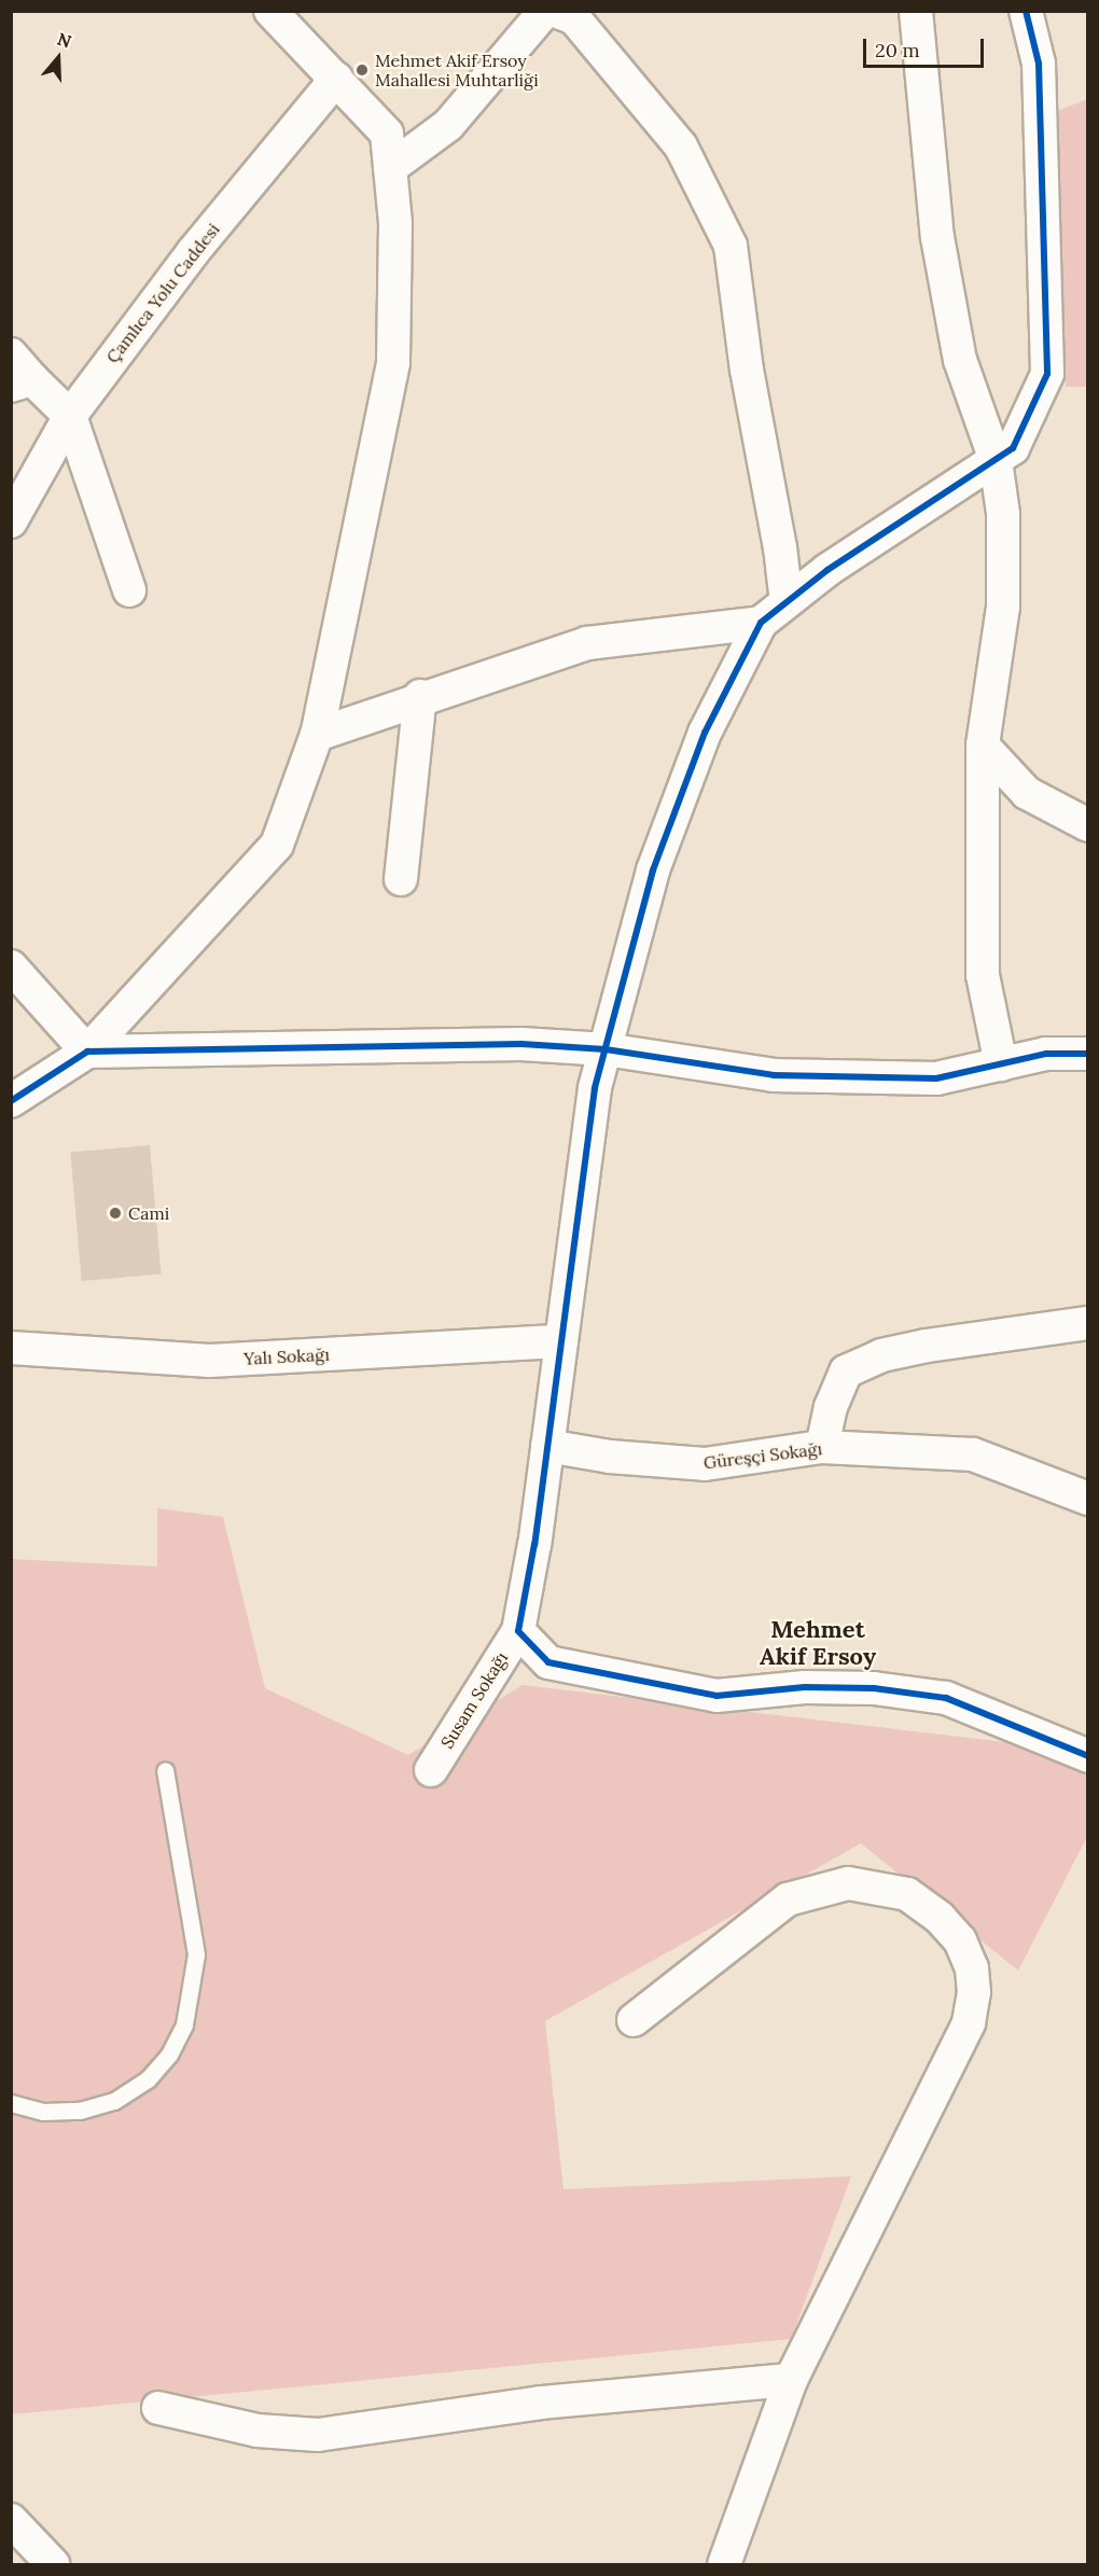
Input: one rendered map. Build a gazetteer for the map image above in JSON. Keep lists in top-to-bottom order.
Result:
{
  "streets": {
    "street": [
      "Çamlıca Yolu Caddesi",
      "Yalı Sokağı",
      "Güreşçi Sokağı",
      "Susam Sokağı"
    ]
  },
  "districts": ["Mehmet Akif Ersoy"],
  "places": ["Mehmet Akif Ersoy Mahallesi Muhtarliği", "Cami"],
  "scale_bar": "20 m",
  "north": "top"
}
